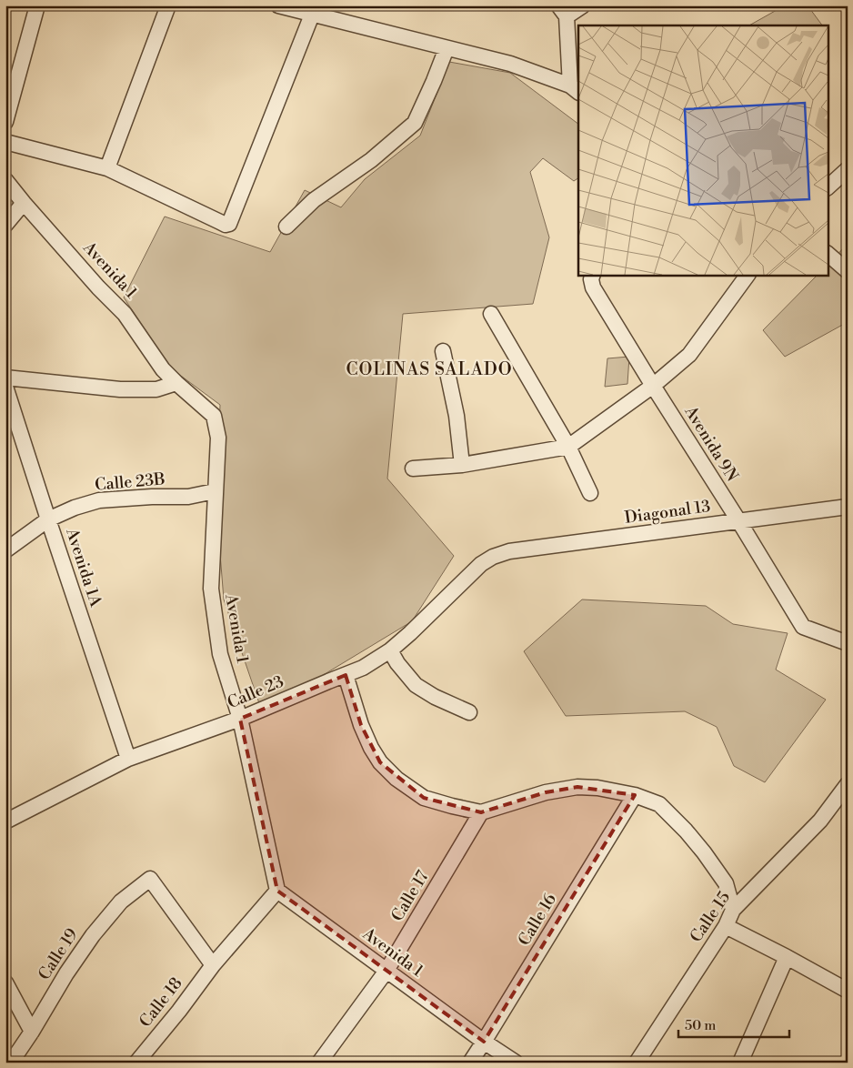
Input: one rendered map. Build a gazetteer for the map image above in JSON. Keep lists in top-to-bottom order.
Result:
{
  "streets": {
    "street": [
      "Avenida 1",
      "Avenida 9N",
      "Calle 23B",
      "Diagonal 13",
      "Avenida 1A",
      "Calle 23",
      "Calle 17",
      "Calle 15",
      "Calle 16",
      "Calle 19",
      "Calle 18"
    ]
  },
  "crossings": [
    ["Avenida 1", "Calle 23B"],
    ["Avenida 1", "Calle 23"],
    ["Avenida 1", "Calle 17"],
    ["Avenida 1", "Calle 16"],
    ["Avenida 1", "Calle 18"],
    ["Avenida 9N", "Diagonal 13"],
    ["Calle 23B", "Avenida 1A"],
    ["Diagonal 13", "Calle 23"],
    ["Avenida 1A", "Calle 23"],
    ["Calle 19", "Calle 18"]
  ],
  "districts": ["COLINAS SALADO"],
  "scale_bar": "50 m"
}
